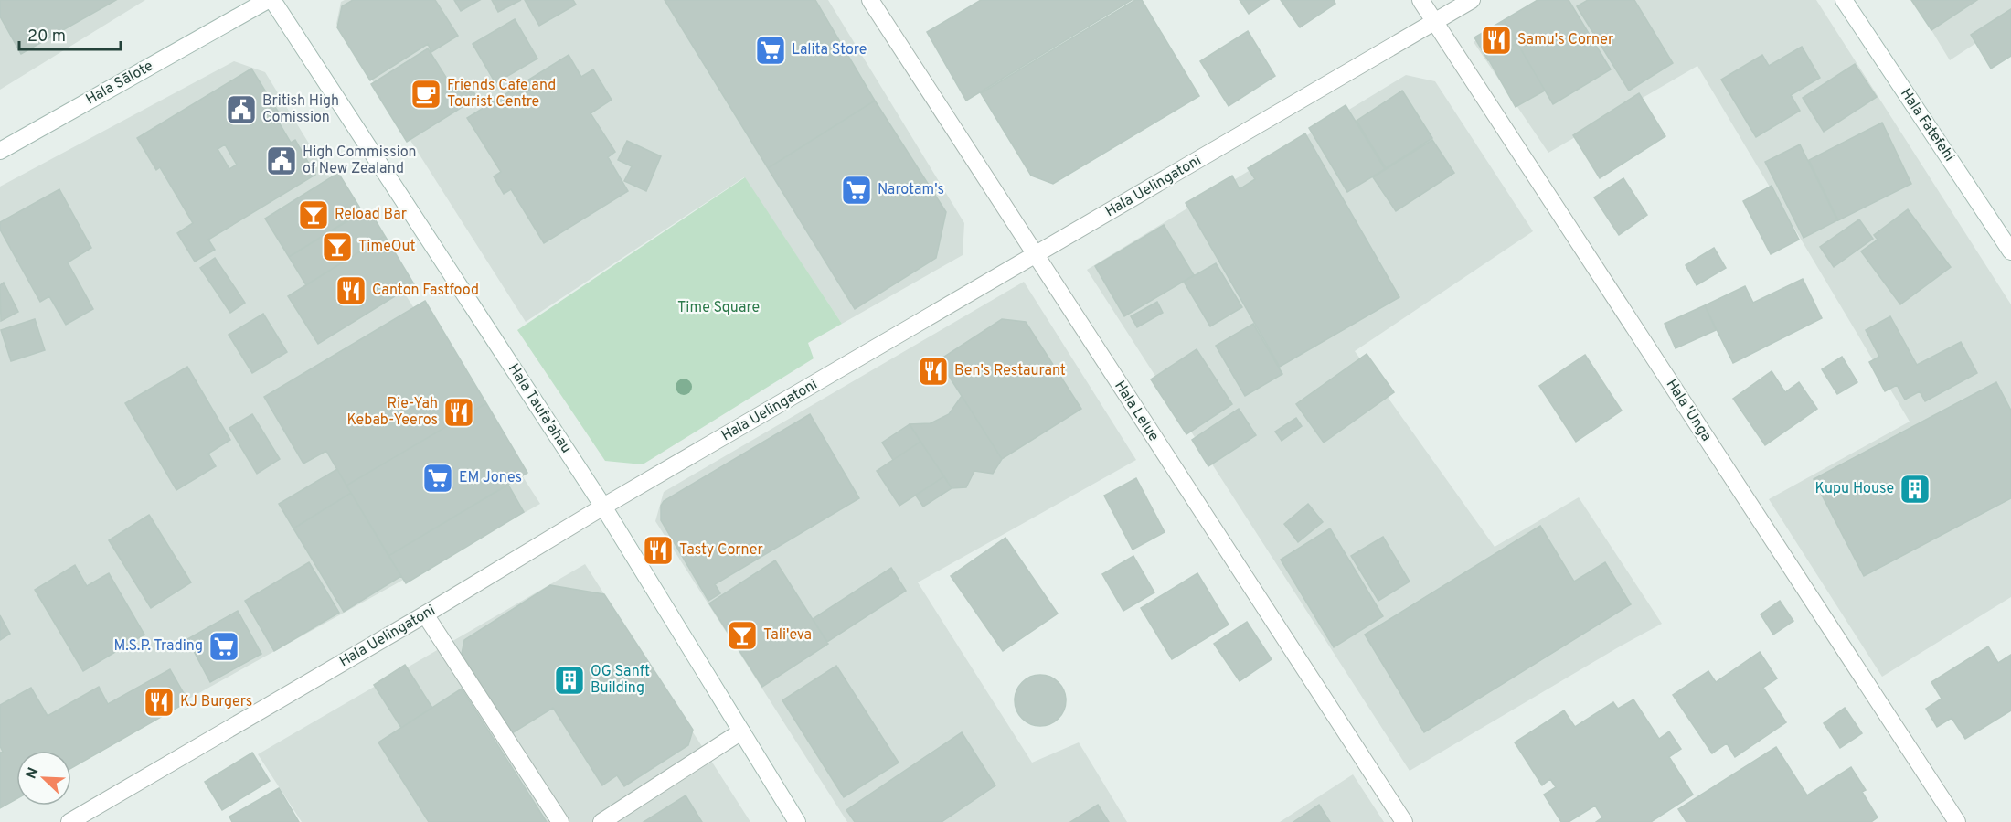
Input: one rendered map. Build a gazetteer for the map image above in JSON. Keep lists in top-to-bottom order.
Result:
{
  "streets": {
    "street": [
      "Hala Sālote",
      "Hala Fatefehi",
      "Hala Uelingatoni",
      "Hala Taufa'ahau",
      "Hala 'Unga",
      "Hala Lelue"
    ]
  },
  "crossings": [
    ["Hala Uelingatoni", "Hala Taufa'ahau"],
    ["Hala Uelingatoni", "Hala 'Unga"],
    ["Hala Uelingatoni", "Hala Lelue"]
  ],
  "parks": ["Time Square"],
  "places": {
    "restaurant": [
      "Samu's Corner",
      "Canton Fastfood",
      "Ben's Restaurant",
      "Rie-Yah Kebab-Yeeros",
      "Tasty Corner",
      "KJ Burgers"
    ],
    "supermarket": [
      "Lalita Store",
      "Narotam's",
      "EM Jones",
      "M.S.P. Trading"
    ],
    "cafe": ["Friends Cafe and Tourist Centre"],
    "public building": ["British High Comission", "High Commission of New Zealand"],
    "bar": ["Reload Bar", "TimeOut", "Tali'eva"],
    "building": ["Kupu House", "OG Sanft Building"]
  },
  "scale_bar": "20 m",
  "north": "top left"
}
